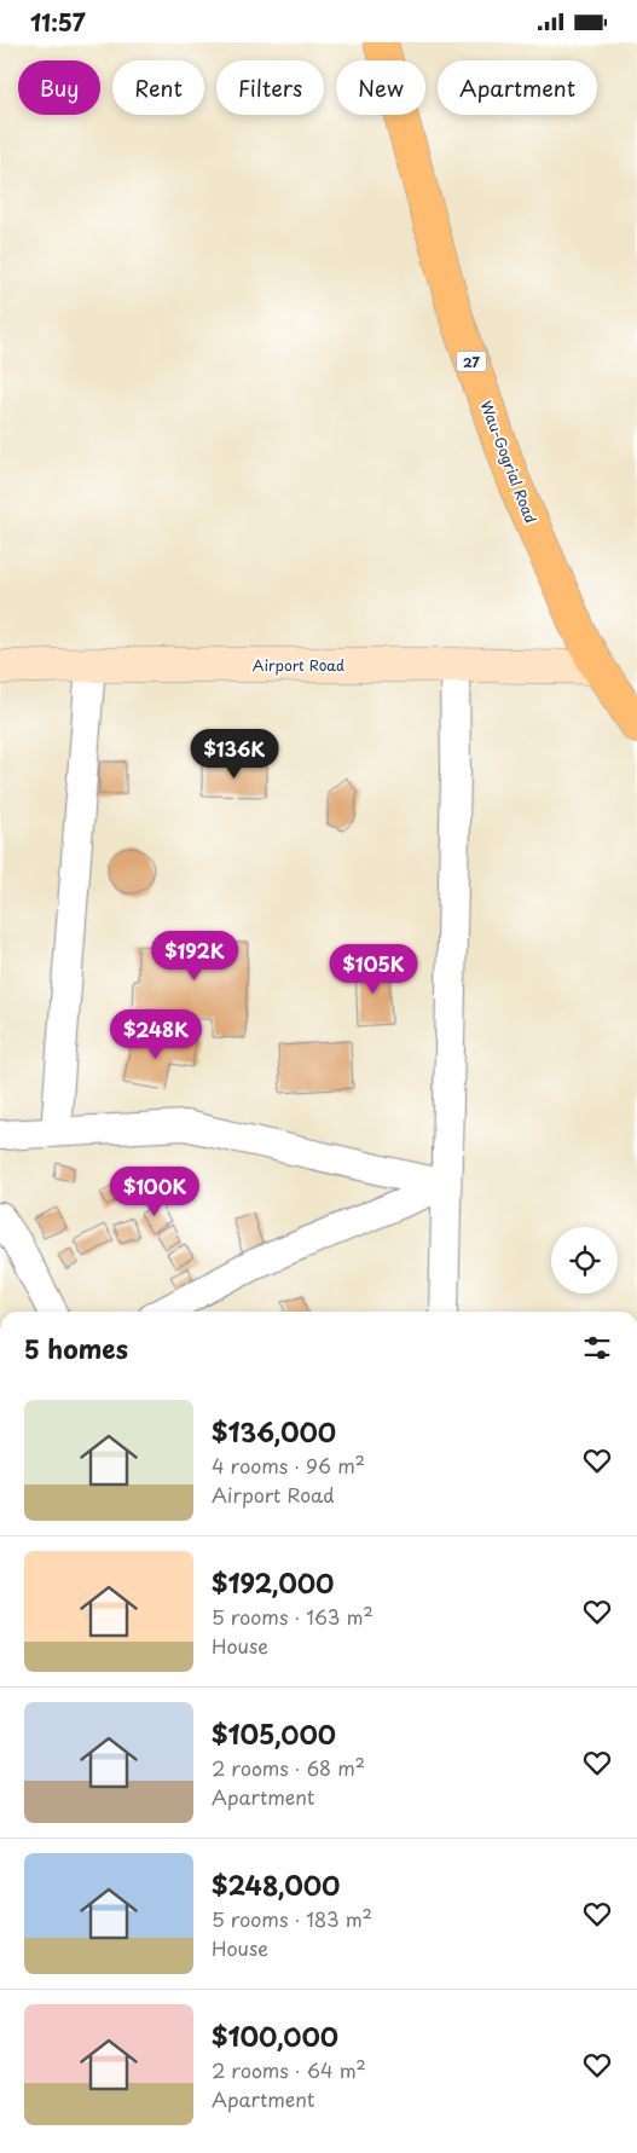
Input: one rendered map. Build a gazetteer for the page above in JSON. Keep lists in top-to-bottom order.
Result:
{
  "streets": {
    "main road": ["27", "Wau-Gogrial Road"],
    "street": ["Airport Road"]
  },
  "crossings": [
    ["Wau-Gogrial Road", "Airport Road"]
  ],
  "page": {
    "status": "11:57",
    "chip": [
      "Buy",
      "Rent",
      "Filters",
      "New",
      "Apartment"
    ],
    "price": [
      "$136K",
      "$192K",
      "$105K",
      "$248K",
      "$100K"
    ],
    "heading": "5 homes",
    "list": [
      {
        "name": "$136,000",
        "note": "4 rooms · 96 m² · Airport Road"
      },
      {
        "name": "$192,000",
        "note": "5 rooms · 163 m² · House"
      },
      {
        "name": "$105,000",
        "note": "2 rooms · 68 m² · Apartment"
      },
      {
        "name": "$248,000",
        "note": "5 rooms · 183 m² · House"
      },
      {
        "name": "$100,000",
        "note": "2 rooms · 64 m² · Apartment"
      }
    ]
  }
}
